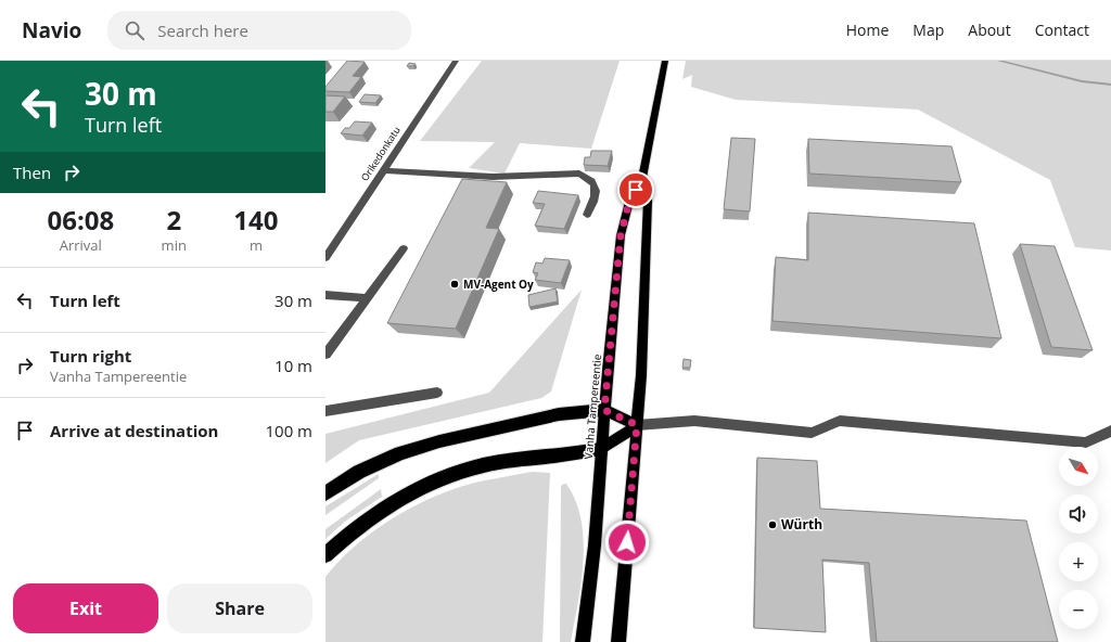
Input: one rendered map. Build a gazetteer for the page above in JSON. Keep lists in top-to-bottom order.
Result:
{
  "streets": {
    "main road": ["Vanha Tampereentie"],
    "street": ["Orikedonkatu"]
  },
  "places": ["MV-Agent Oy", "Würth"],
  "north": "bottom right",
  "page": {
    "header": "Navio",
    "search": "Search here",
    "nav": [
      "Home",
      "Map",
      "About",
      "Contact"
    ],
    "turn": ["30 m", "Turn left"],
    "then": "Then",
    "eta": [
      "06:08",
      "Arrival",
      "2",
      "min",
      "140",
      "m"
    ],
    "list": [
      {
        "name": "Turn left",
        "value": "30 m"
      },
      {
        "name": "Turn right",
        "note": "Vanha Tampereentie",
        "value": "10 m"
      },
      {
        "name": "Arrive at destination",
        "value": "100 m"
      }
    ],
    "map_buttons": ["+", "−"],
    "buttons": ["Exit", "Share"]
  }
}
